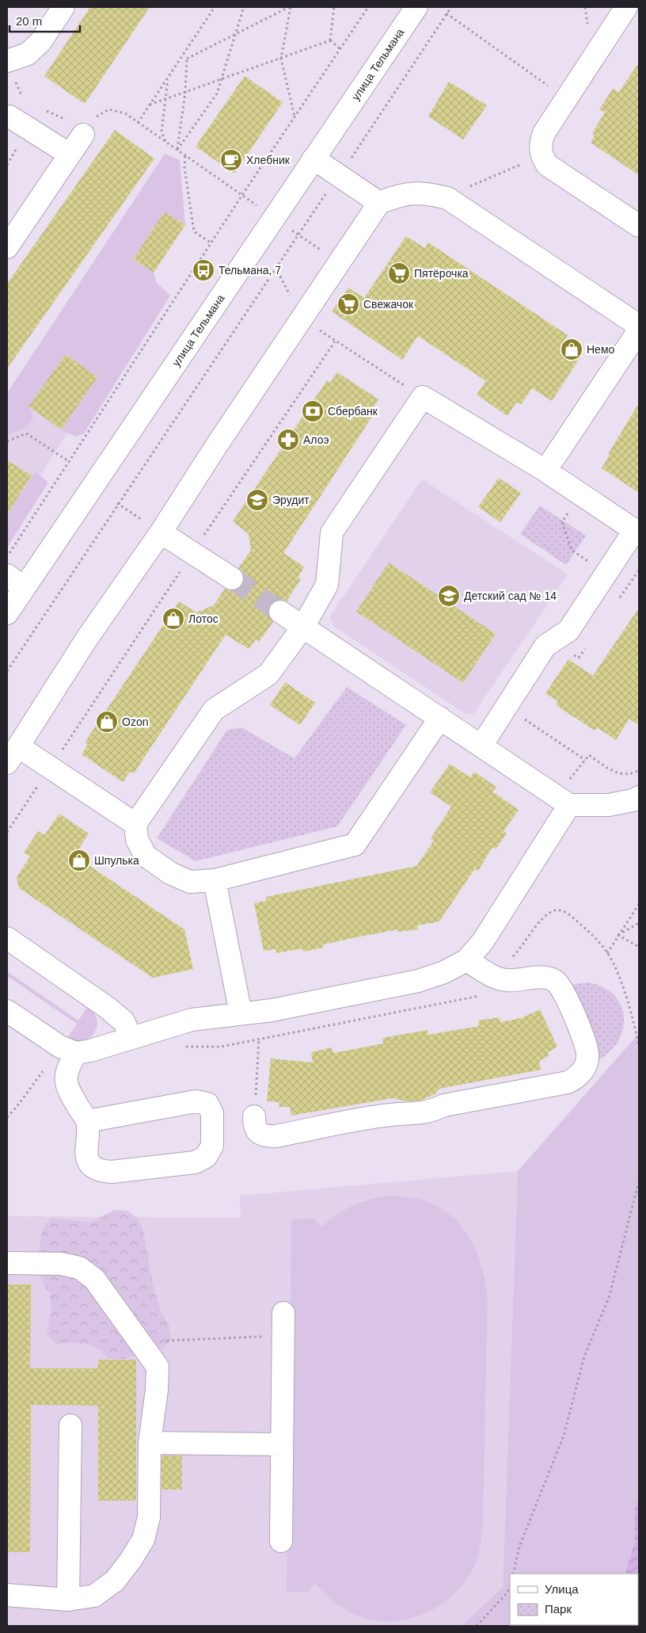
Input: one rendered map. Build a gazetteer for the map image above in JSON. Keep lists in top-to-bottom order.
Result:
{
  "streets": {
    "main road": ["улица Тельмана"]
  },
  "places": {
    "cafe": ["Хлебник"],
    "bus stop": ["Тельмана, 7"],
    "supermarket": ["Пятёрочка", "Свежачок"],
    "shop": [
      "Немо",
      "Лотос",
      "Ozon",
      "Шпулька"
    ],
    "bank": ["Сбербанк"],
    "pharmacy": ["Алоэ"],
    "school or university": ["Эрудит", "Детский сад № 14"]
  },
  "legend": ["Улица", "Парк"],
  "scale_bar": "20 m"
}
